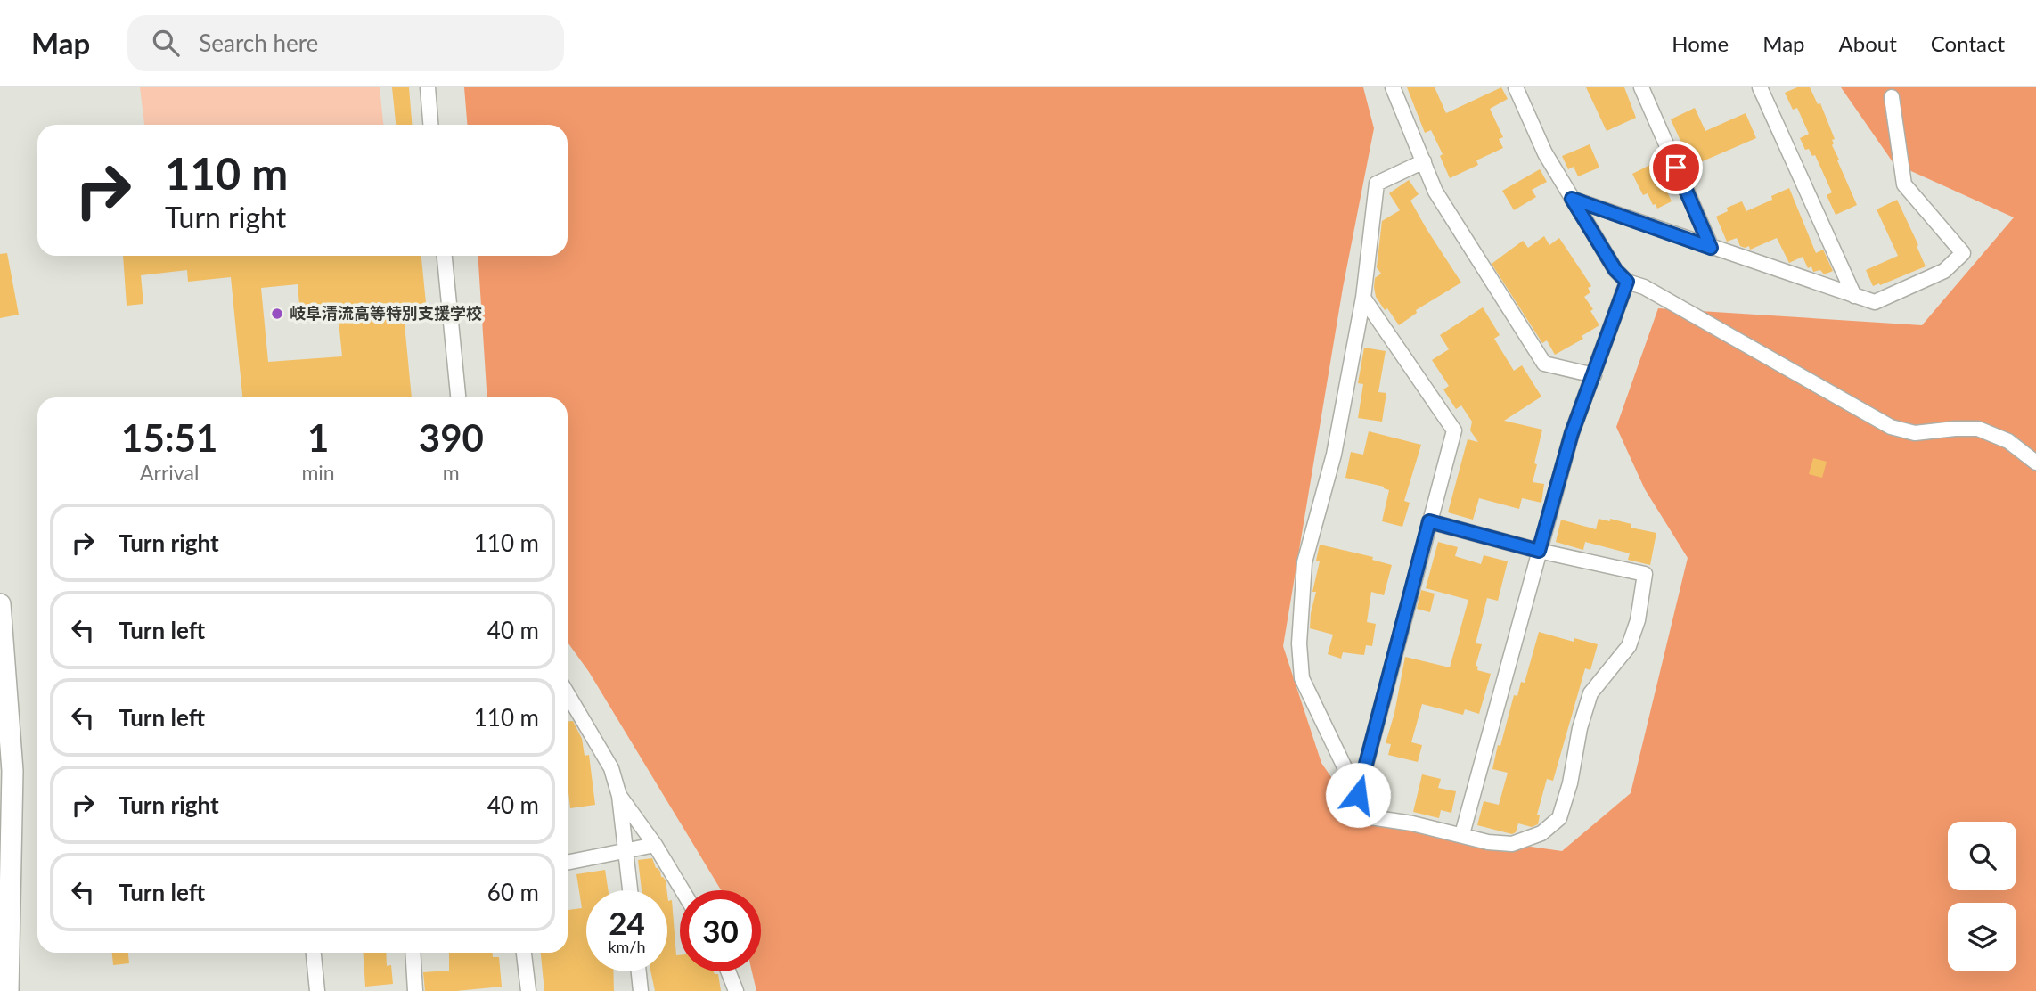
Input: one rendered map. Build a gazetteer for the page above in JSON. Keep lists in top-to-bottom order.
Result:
{
  "places": ["岐阜清流高等特別支援学校"],
  "page": {
    "header": "Map",
    "search": "Search here",
    "nav": [
      "Home",
      "Map",
      "About",
      "Contact"
    ],
    "turn": ["110 m", "Turn right"],
    "eta": [
      "15:51",
      "Arrival",
      "1",
      "min",
      "390",
      "m"
    ],
    "list": [
      {
        "name": "Turn right",
        "value": "110 m"
      },
      {
        "name": "Turn left",
        "value": "40 m"
      },
      {
        "name": "Turn left",
        "value": "110 m"
      },
      {
        "name": "Turn right",
        "value": "40 m"
      },
      {
        "name": "Turn left",
        "value": "60 m"
      }
    ],
    "speed": "24 km/h",
    "limit": "30"
  }
}
